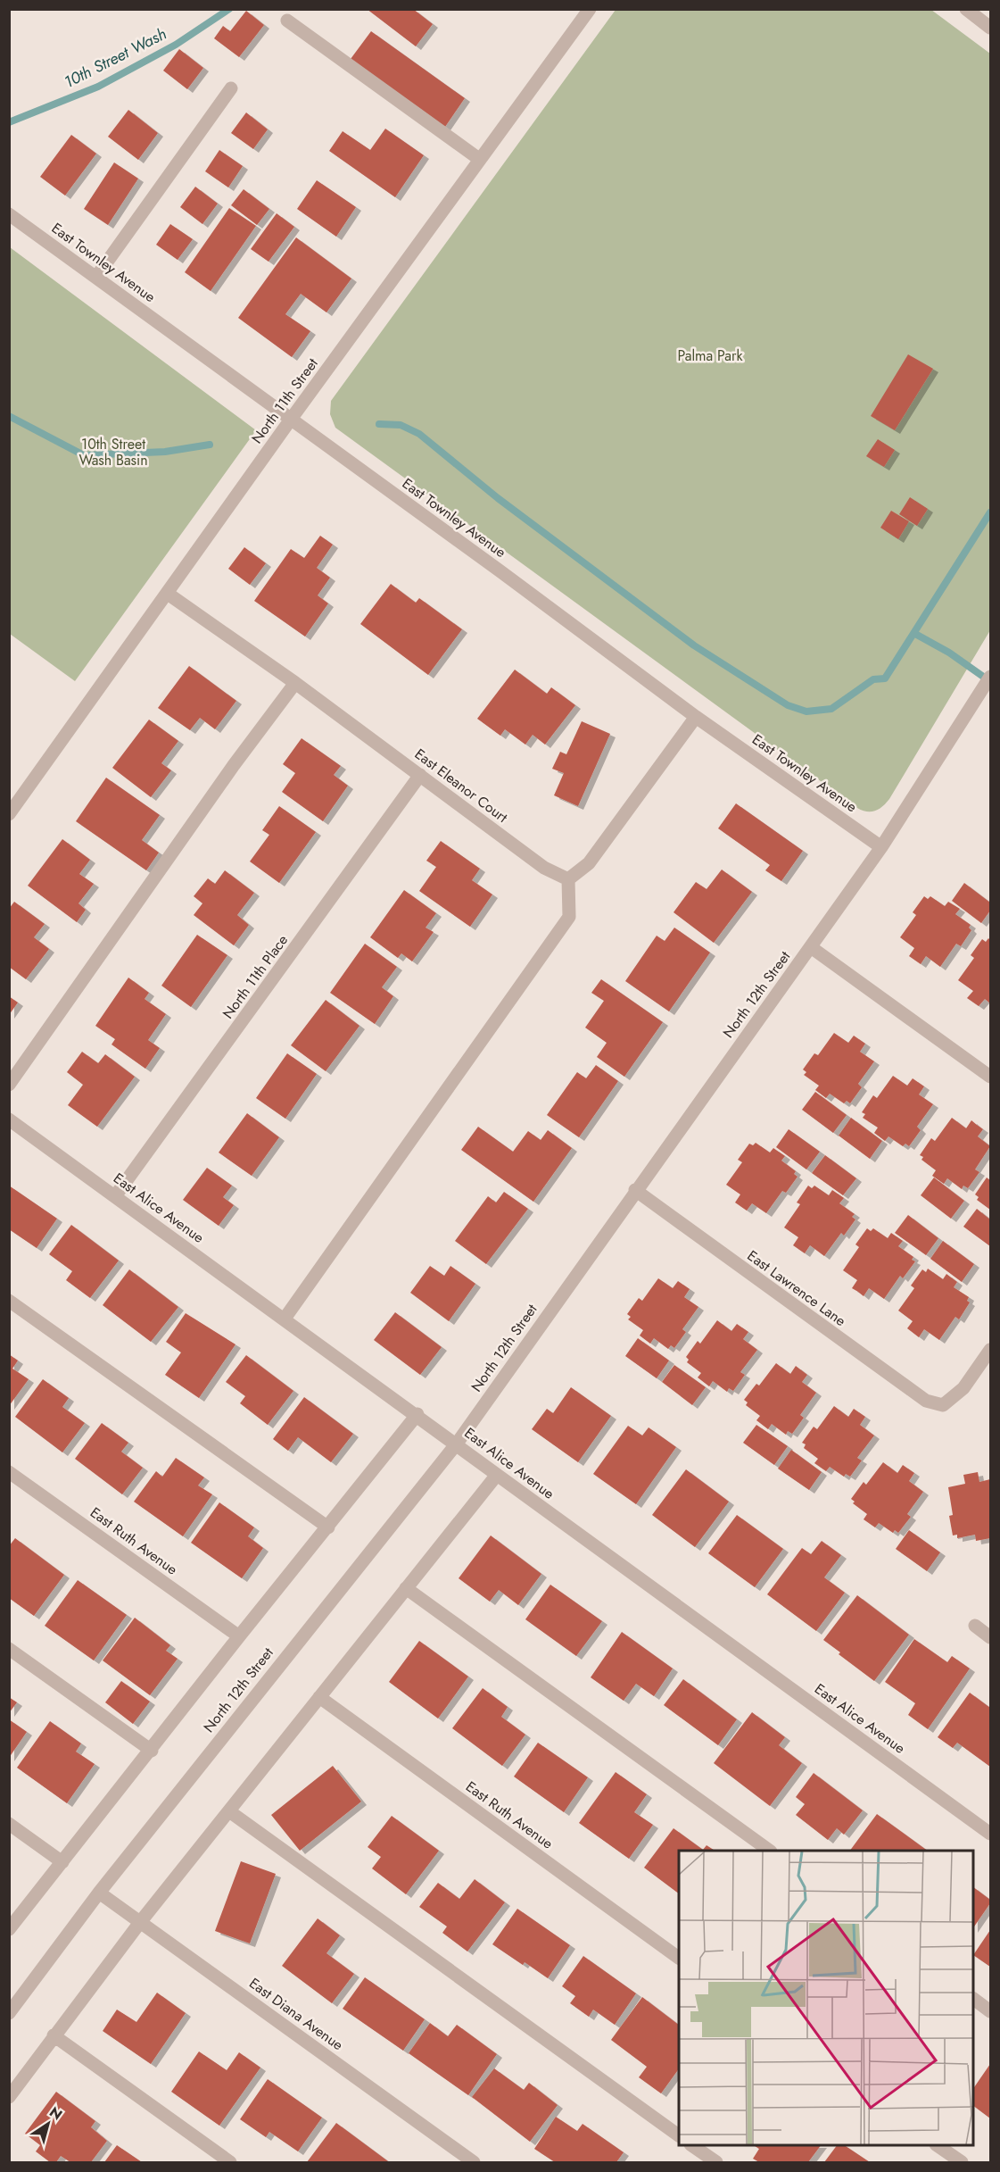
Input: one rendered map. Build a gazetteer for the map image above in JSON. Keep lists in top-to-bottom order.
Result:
{
  "streets": {
    "street": [
      "East Townley Avenue",
      "North 11th Street",
      "East Eleanor Court",
      "North 11th Place",
      "North 12th Street",
      "East Alice Avenue",
      "East Lawrence Lane",
      "East Ruth Avenue",
      "East Diana Avenue"
    ]
  },
  "crossings": [
    ["East Townley Avenue", "North 11th Street"],
    ["East Townley Avenue", "North 12th Street"],
    ["North 11th Street", "East Eleanor Court"],
    ["East Eleanor Court", "North 11th Place"],
    ["North 11th Place", "East Alice Avenue"],
    ["North 12th Street", "East Alice Avenue"],
    ["North 12th Street", "East Lawrence Lane"],
    ["North 12th Street", "East Diana Avenue"]
  ],
  "water": ["10th Street Wash"],
  "parks": ["Palma Park", "10th Street Wash Basin"],
  "north": "top right"
}
